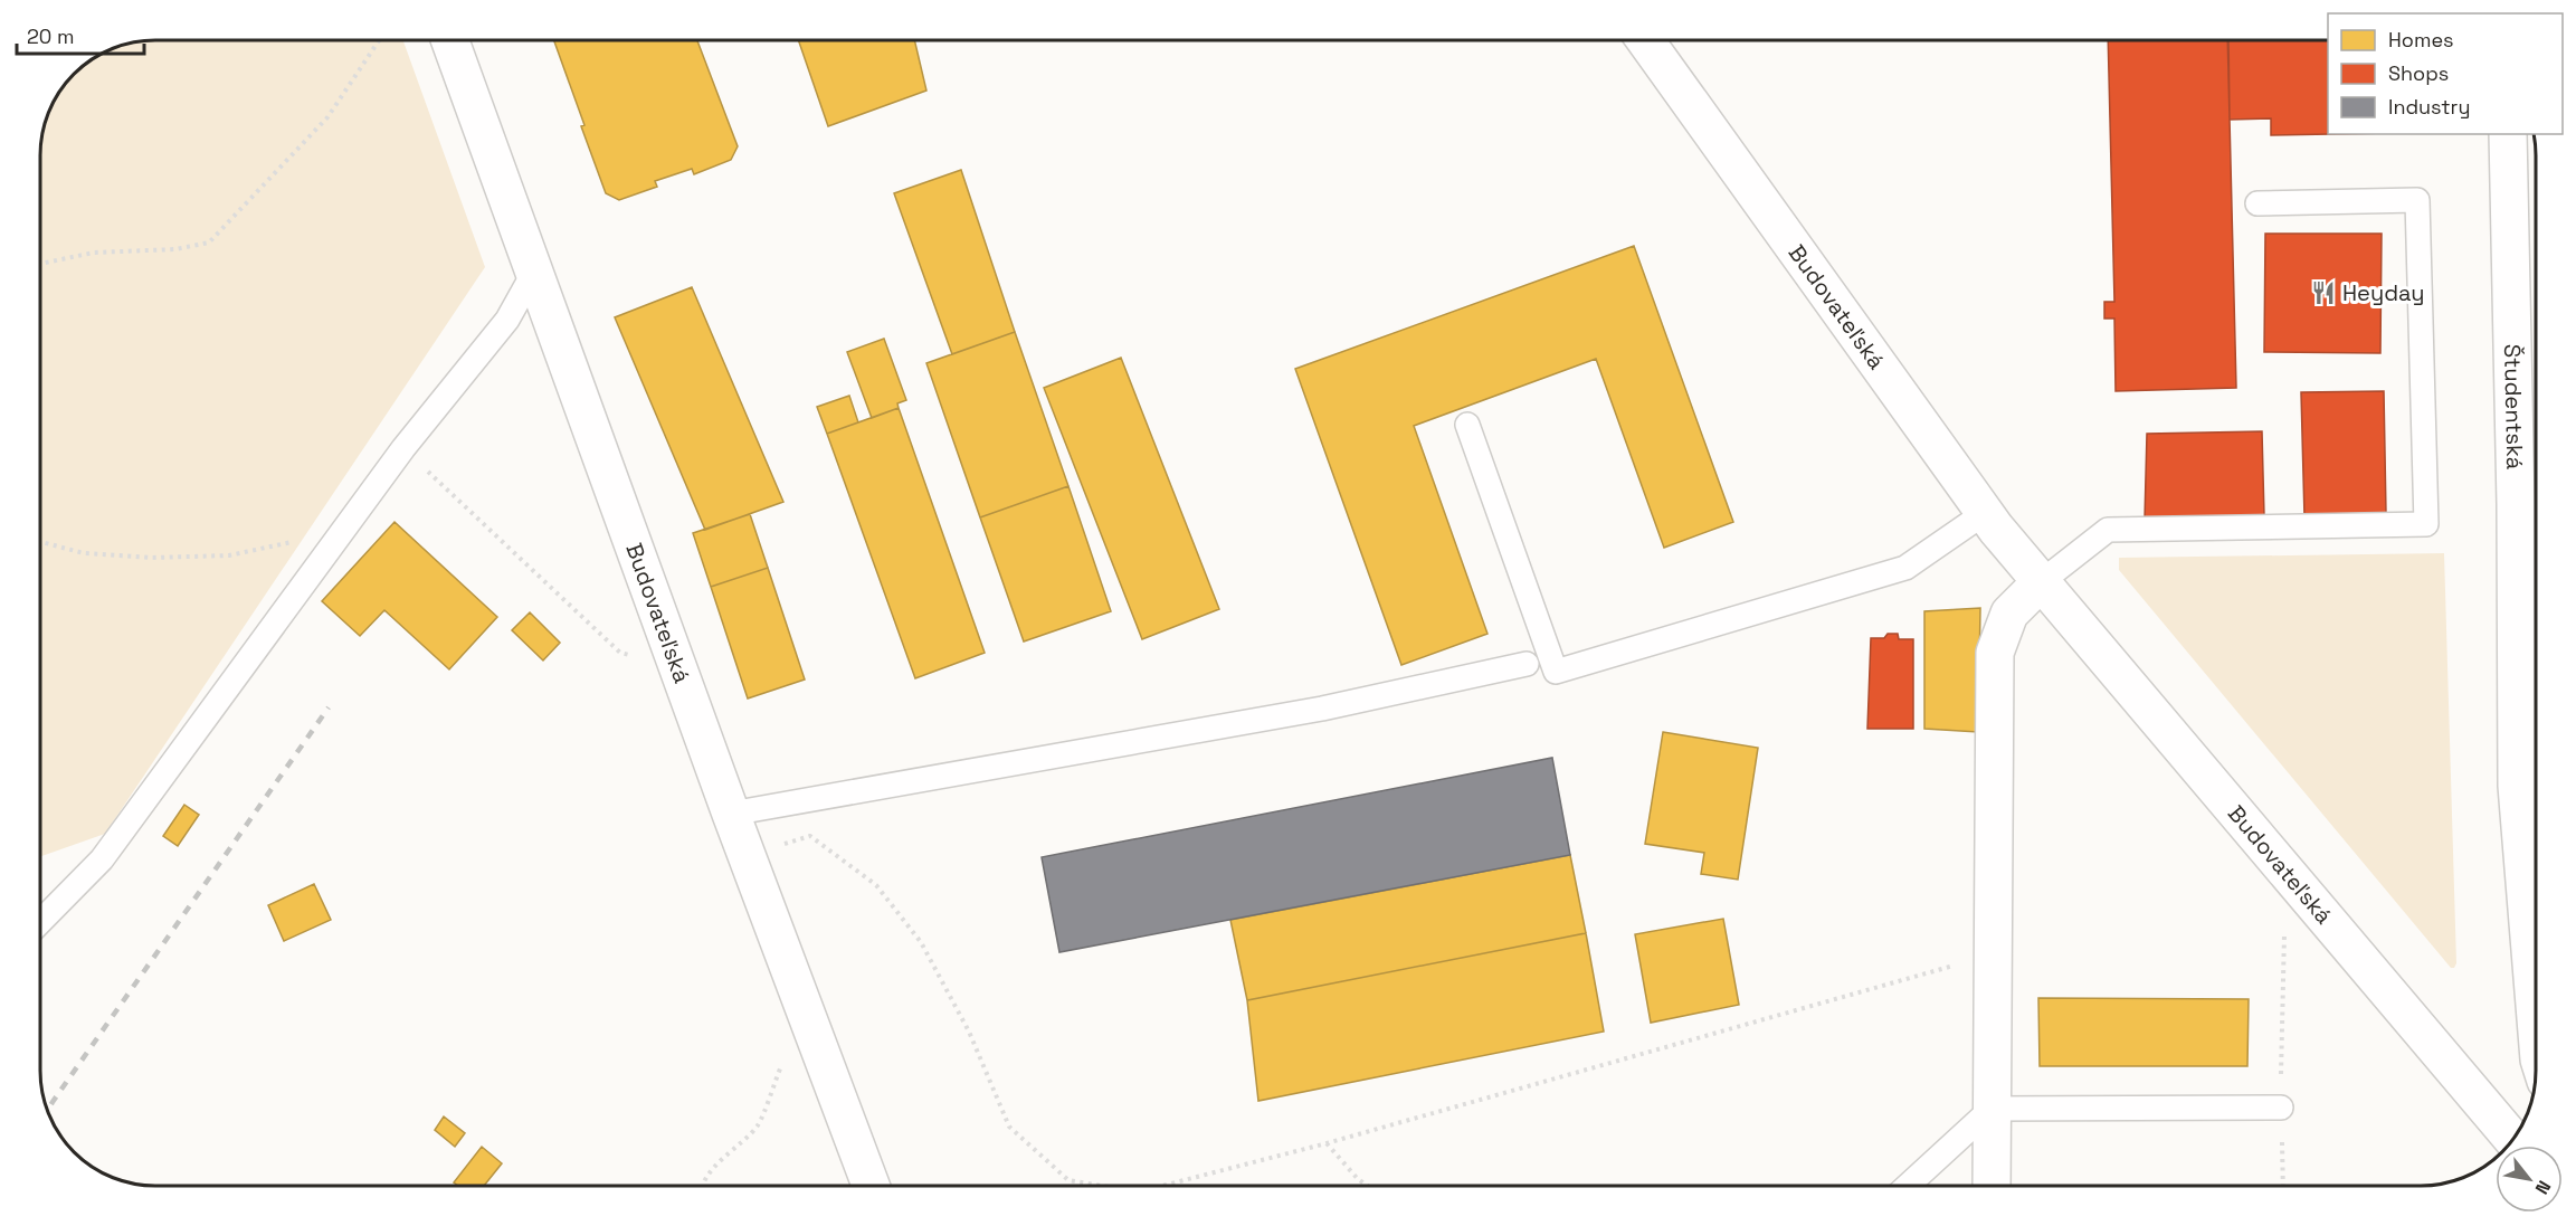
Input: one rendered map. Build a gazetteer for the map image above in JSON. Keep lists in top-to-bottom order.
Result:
{
  "streets": {
    "street": ["Budovateľská", "Študentská"]
  },
  "places": {
    "restaurant": ["Heyday"]
  },
  "legend": ["Homes", "Shops", "Industry"],
  "scale_bar": "20 m",
  "north": "bottom right"
}
